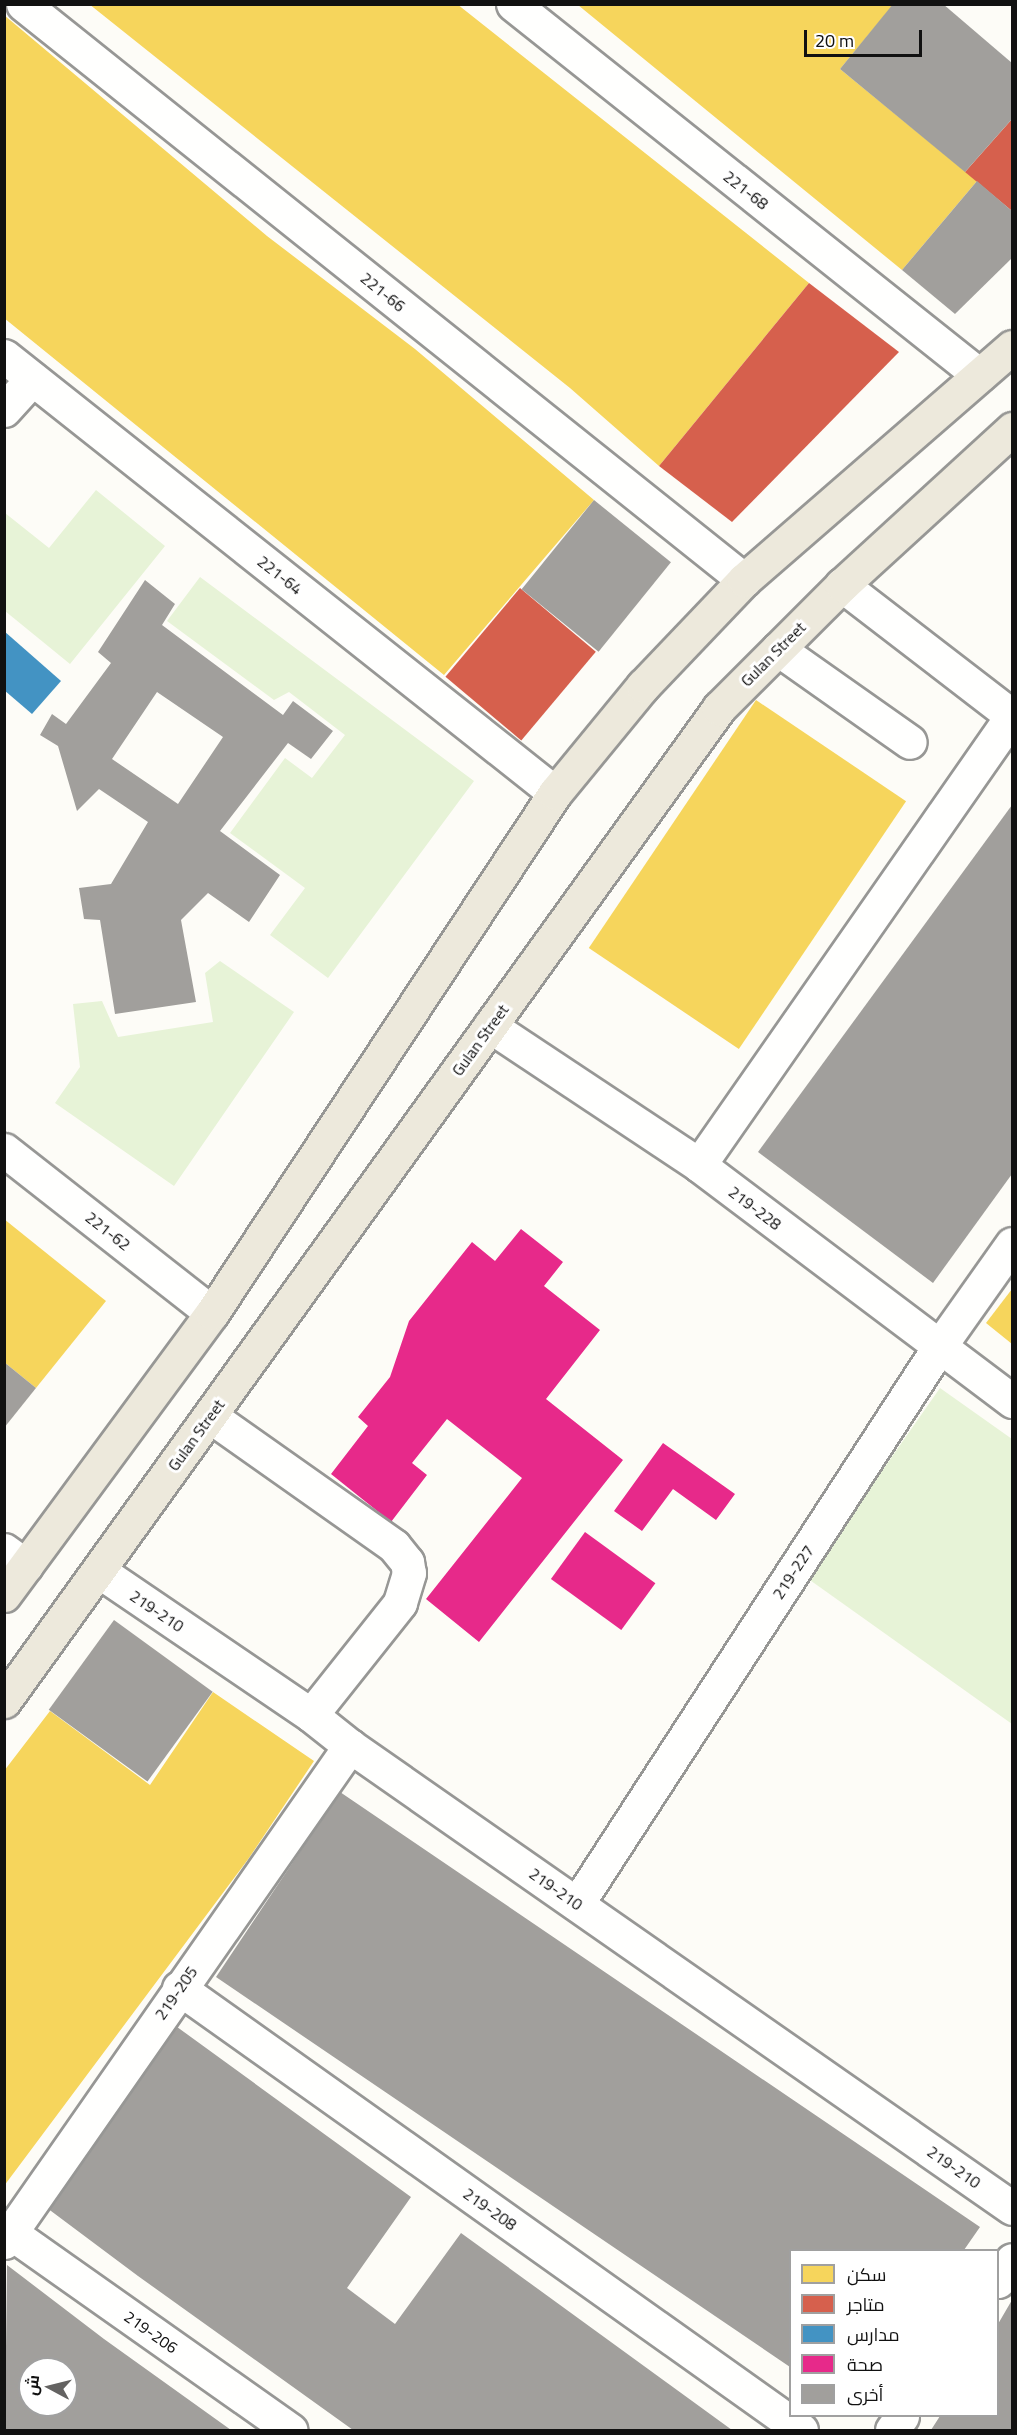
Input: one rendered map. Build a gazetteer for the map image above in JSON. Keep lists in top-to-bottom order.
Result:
{
  "streets": {
    "main road": ["Gulan Street"],
    "street": [
      "221-68",
      "221-66",
      "221-64",
      "219-228",
      "221-62",
      "219-227",
      "219-210",
      "219-205",
      "219-208",
      "219-206"
    ]
  },
  "crossings": [
    ["Gulan Street", "219-228"],
    ["Gulan Street", "219-210"],
    ["219-228", "219-227"],
    ["219-227", "219-210"],
    ["219-210", "219-205"],
    ["219-205", "219-208"],
    ["219-205", "219-206"]
  ],
  "legend": [
    "سكن",
    "متاجر",
    "مدارس",
    "صحة",
    "أخرى"
  ],
  "scale_bar": "20 m",
  "north": "left"
}
